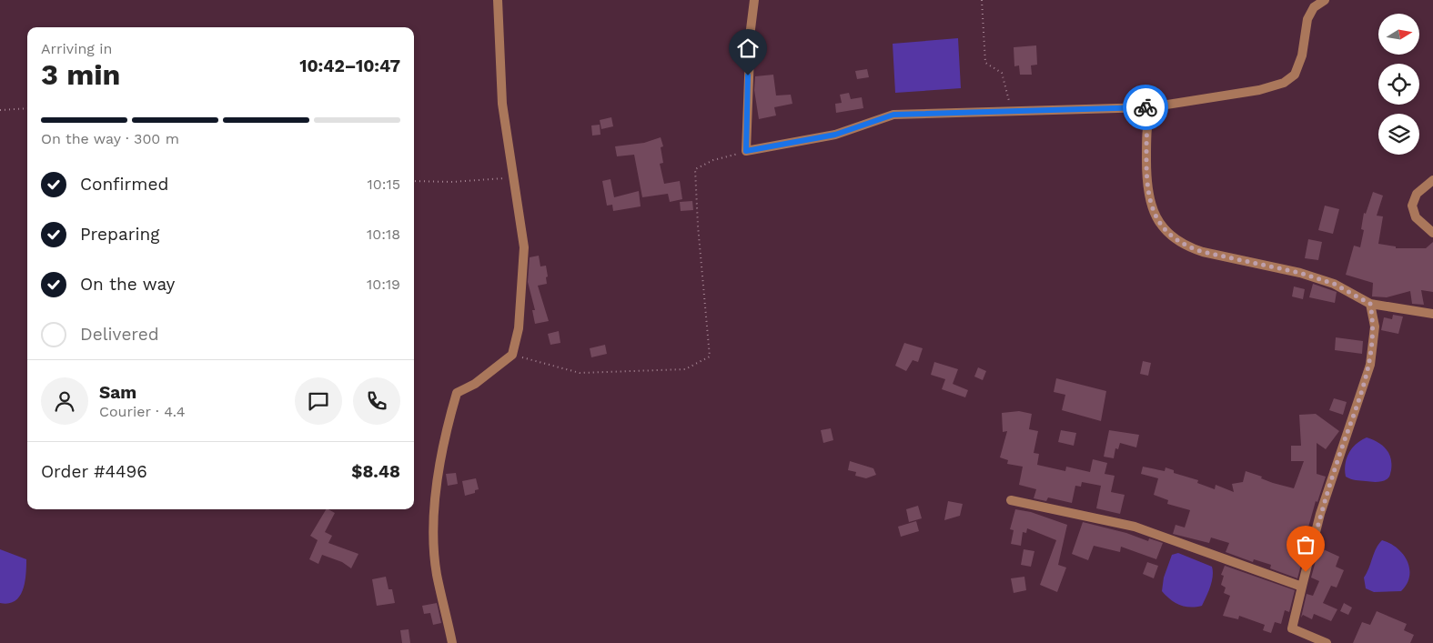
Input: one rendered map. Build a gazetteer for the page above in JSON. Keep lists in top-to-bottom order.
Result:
{
  "north": "right",
  "page": {
    "heading": ["3 min", "Arriving in", "10:42–10:47"],
    "panel": [
      "Sam",
      "Courier · 4.4",
      "Order #4496",
      "$8.48"
    ],
    "bar": "On the way · 300 m",
    "list": [
      ["Confirmed", "10:15"],
      ["Preparing", "10:18"],
      ["On the way", "10:19"],
      "Delivered"
    ]
  }
}
